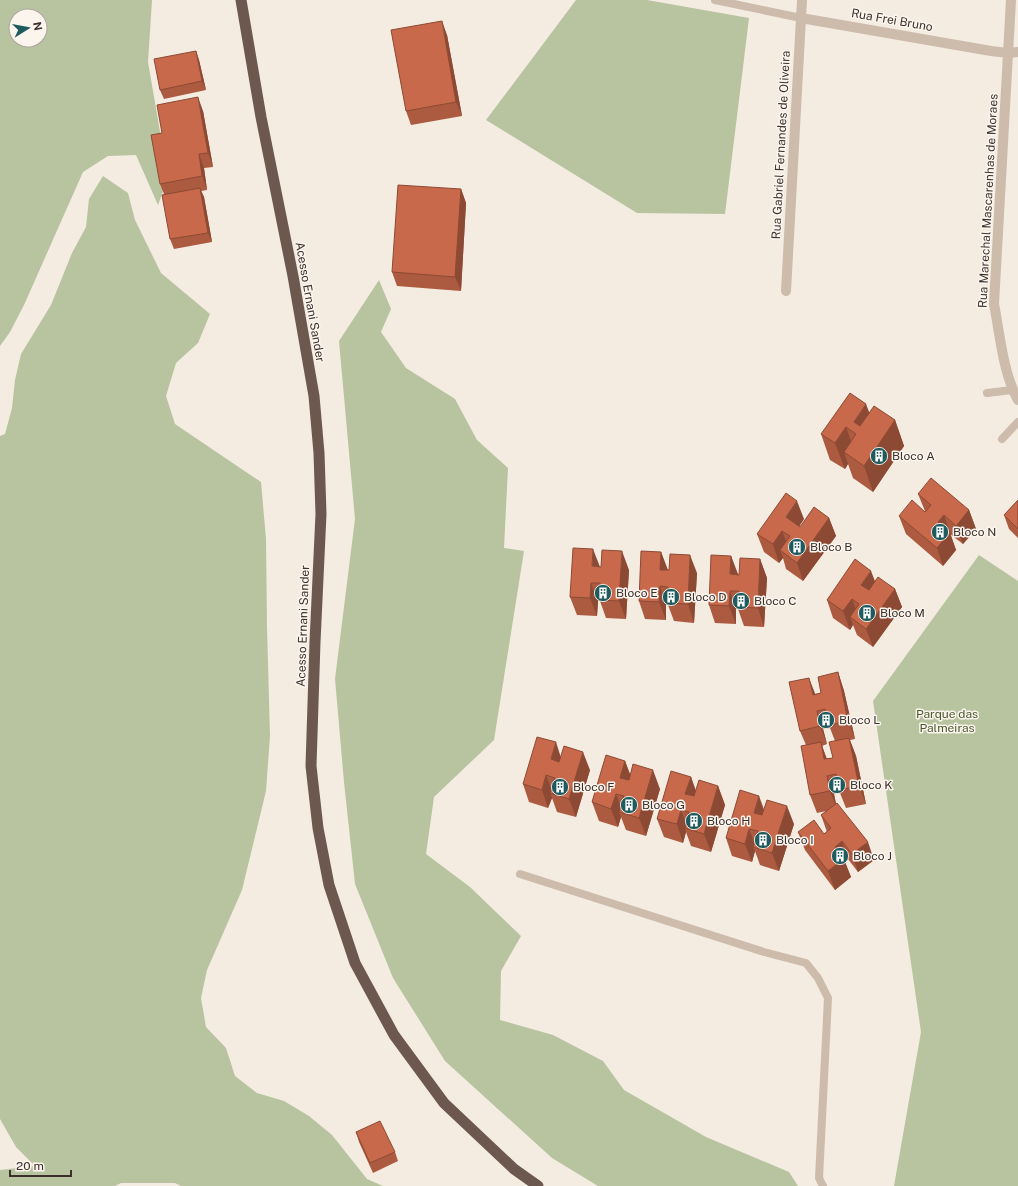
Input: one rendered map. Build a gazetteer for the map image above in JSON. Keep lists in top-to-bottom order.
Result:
{
  "streets": {
    "highway": ["Acesso Ernani Sander"],
    "street": ["Rua Frei Bruno", "Rua Gabriel Fernandes de Oliveira", "Rua Marechal Mascarenhas de Moraes"]
  },
  "crossings": [
    ["Rua Frei Bruno", "Rua Gabriel Fernandes de Oliveira"],
    ["Rua Frei Bruno", "Rua Marechal Mascarenhas de Moraes"]
  ],
  "parks": ["Parque das Palmeiras"],
  "places": {
    "building": [
      "Bloco A",
      "Bloco N",
      "Bloco B",
      "Bloco E",
      "Bloco D",
      "Bloco C",
      "Bloco M",
      "Bloco L",
      "Bloco K",
      "Bloco F",
      "Bloco G",
      "Bloco H",
      "Bloco I",
      "Bloco J"
    ]
  },
  "scale_bar": "20 m",
  "north": "right"
}
